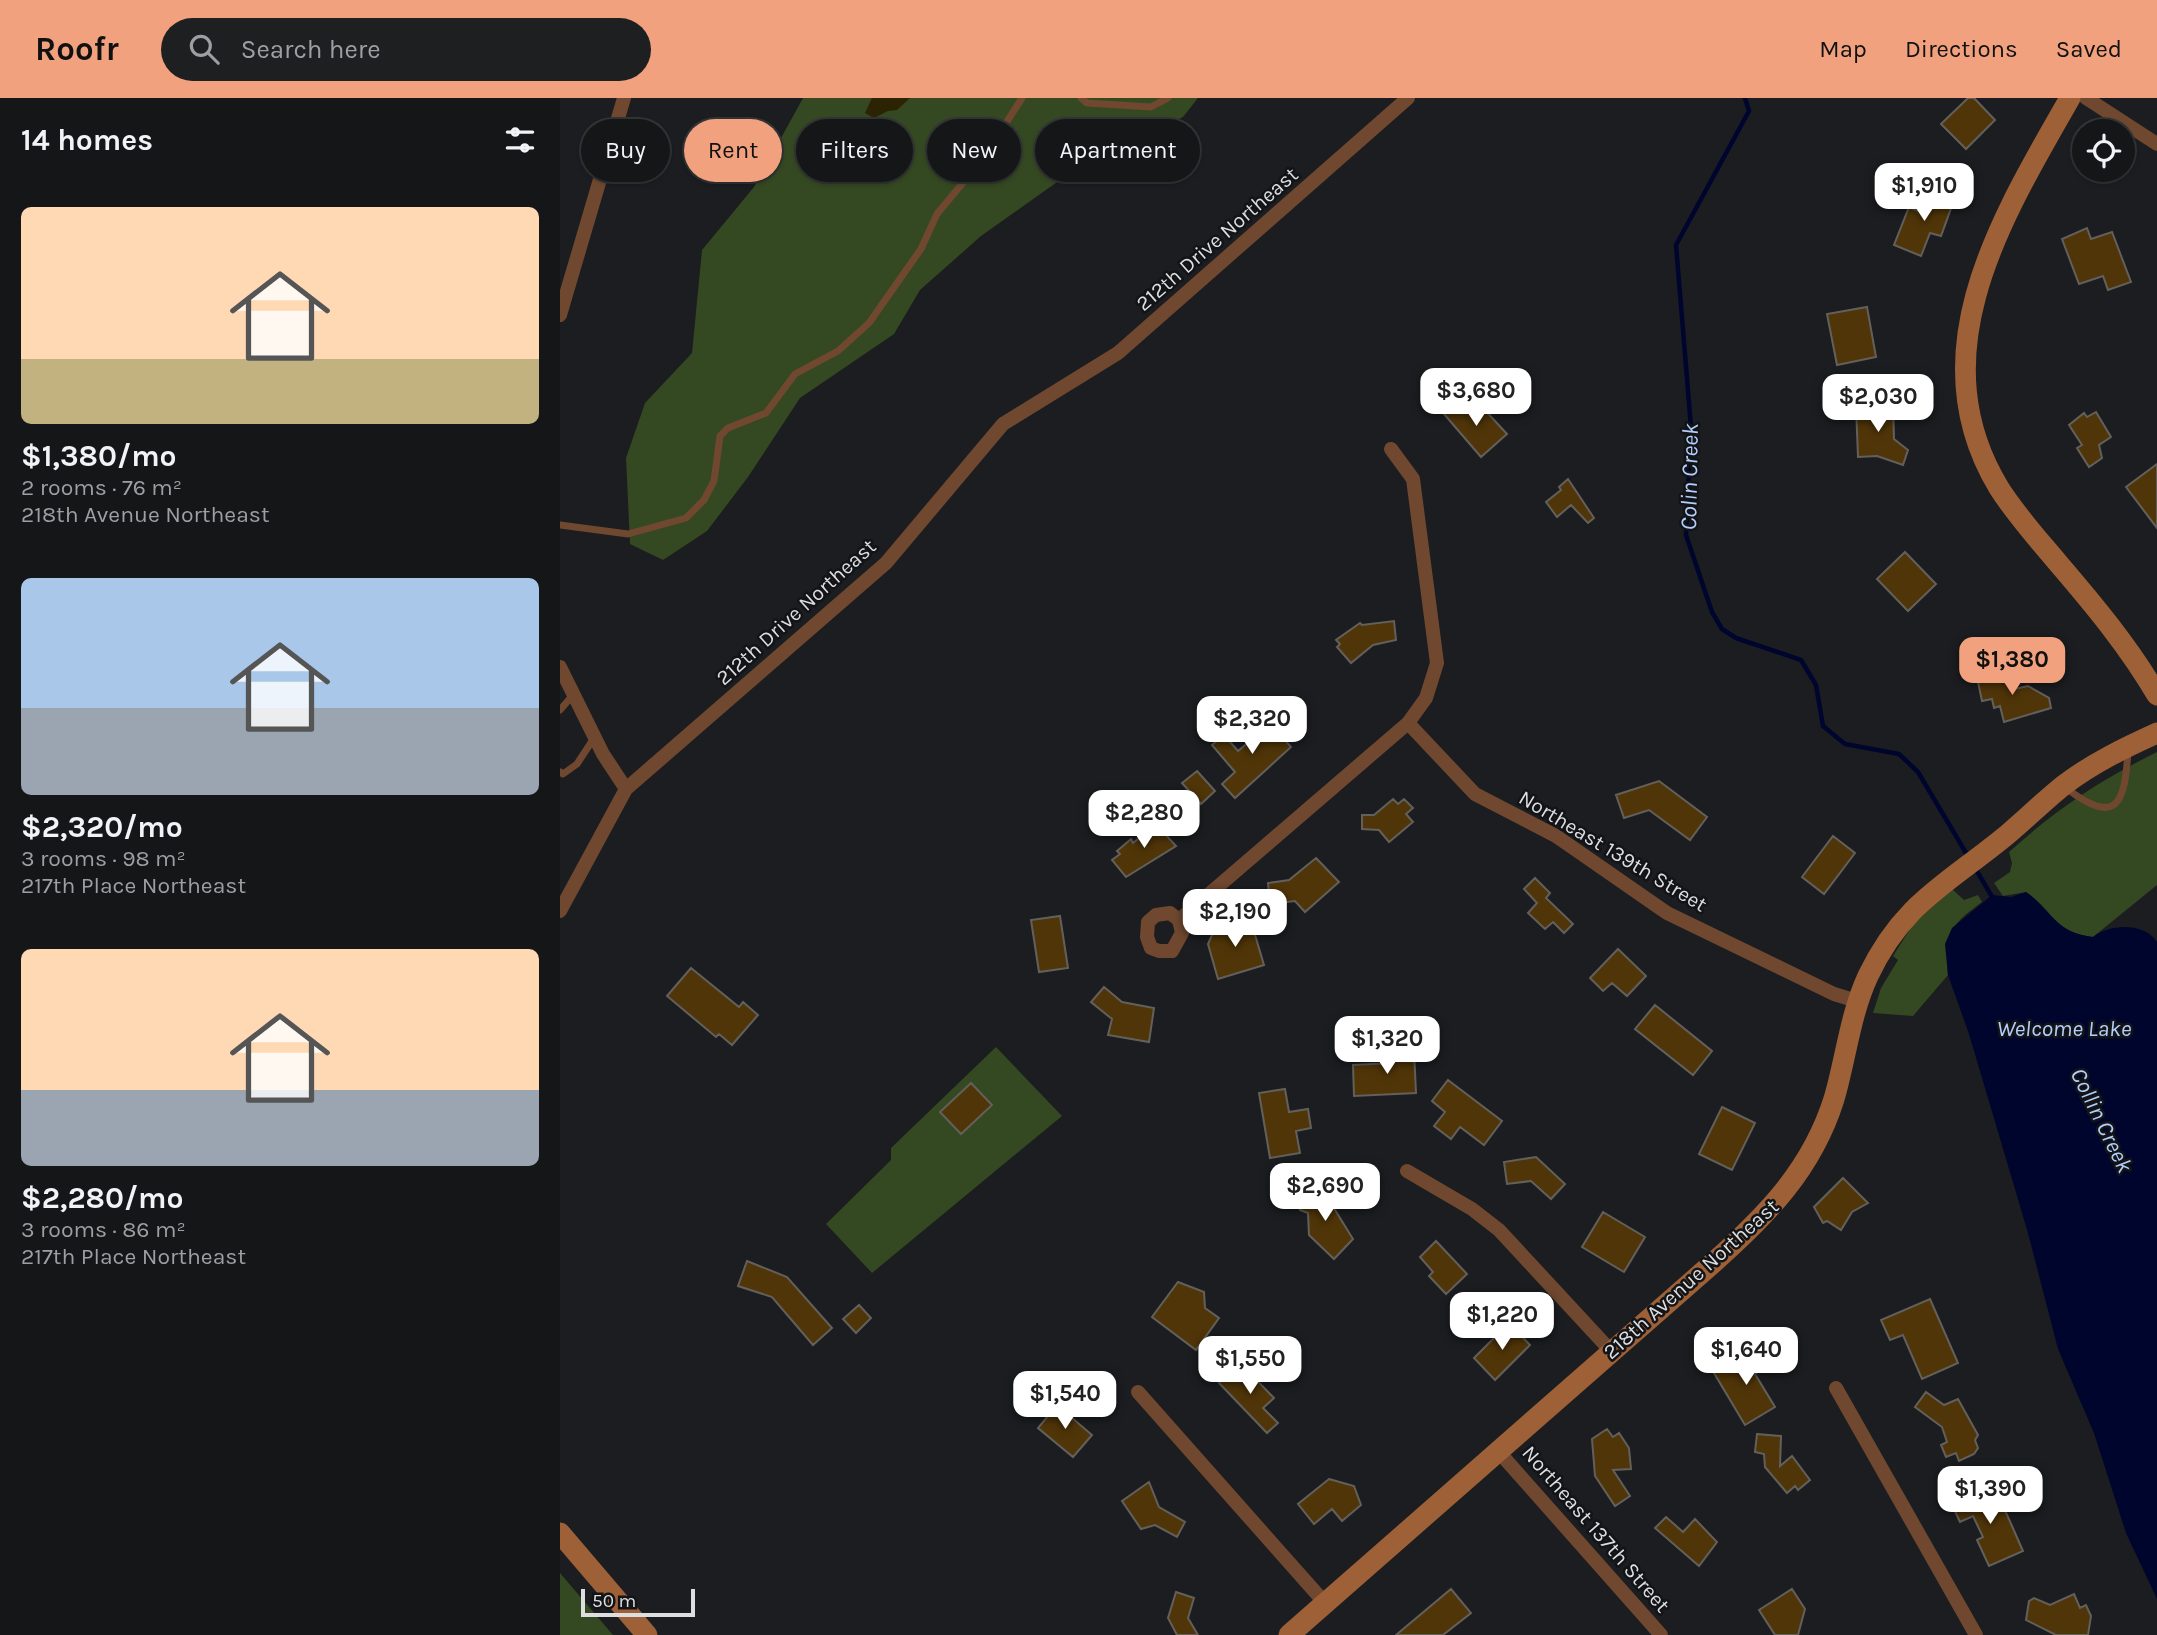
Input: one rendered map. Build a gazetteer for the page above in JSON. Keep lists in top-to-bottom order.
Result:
{
  "streets": {
    "street": [
      "212th Drive Northeast",
      "Northeast 139th Street",
      "218th Avenue Northeast",
      "Northeast 137th Street"
    ]
  },
  "crossings": [
    ["Northeast 139th Street", "218th Avenue Northeast"],
    ["218th Avenue Northeast", "Northeast 137th Street"]
  ],
  "water": ["Colin Creek", "Welcome Lake", "Collin Creek"],
  "scale_bar": "50 m",
  "page": {
    "header": "Roofr",
    "search": "Search here",
    "nav": ["Map", "Directions", "Saved"],
    "heading": "14 homes",
    "chip": [
      "Buy",
      "Rent",
      "Filters",
      "New",
      "Apartment"
    ],
    "price": [
      "$1,910",
      "$3,680",
      "$2,030",
      "$1,380",
      "$2,320",
      "$2,280",
      "$2,190",
      "$1,320",
      "$2,690",
      "$1,220",
      "$1,640",
      "$1,550",
      "$1,540",
      "$1,390"
    ],
    "list": [
      {
        "name": "$1,380/mo",
        "note": "2 rooms · 76 m² · 218th Avenue Northeast"
      },
      {
        "name": "$2,320/mo",
        "note": "3 rooms · 98 m² · 217th Place Northeast"
      },
      {
        "name": "$2,280/mo",
        "note": "3 rooms · 86 m² · 217th Place Northeast"
      }
    ],
    "scale": "50 m"
  }
}
